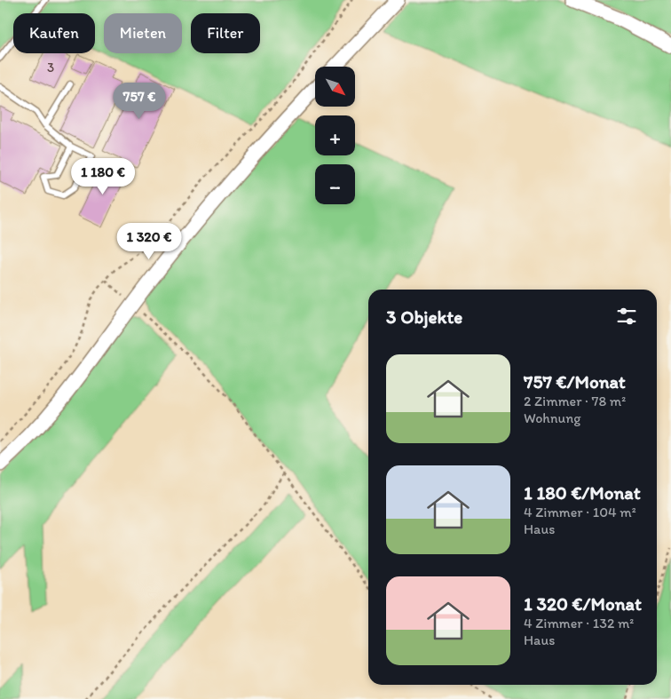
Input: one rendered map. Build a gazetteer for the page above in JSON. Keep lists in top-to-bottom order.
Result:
{
  "house_numbers": ["3"],
  "north": "bottom right",
  "page": {
    "chip": ["Kaufen", "Mieten", "Filter"],
    "map_buttons": ["+", "−"],
    "price": ["757 €", "1 180 €", "1 320 €"],
    "heading": "3 Objekte",
    "list": [
      {
        "name": "757 €/Monat",
        "note": "2 Zimmer · 78 m² · Wohnung"
      },
      {
        "name": "1 180 €/Monat",
        "note": "4 Zimmer · 104 m² · Haus"
      },
      {
        "name": "1 320 €/Monat",
        "note": "4 Zimmer · 132 m² · Haus"
      }
    ]
  }
}
